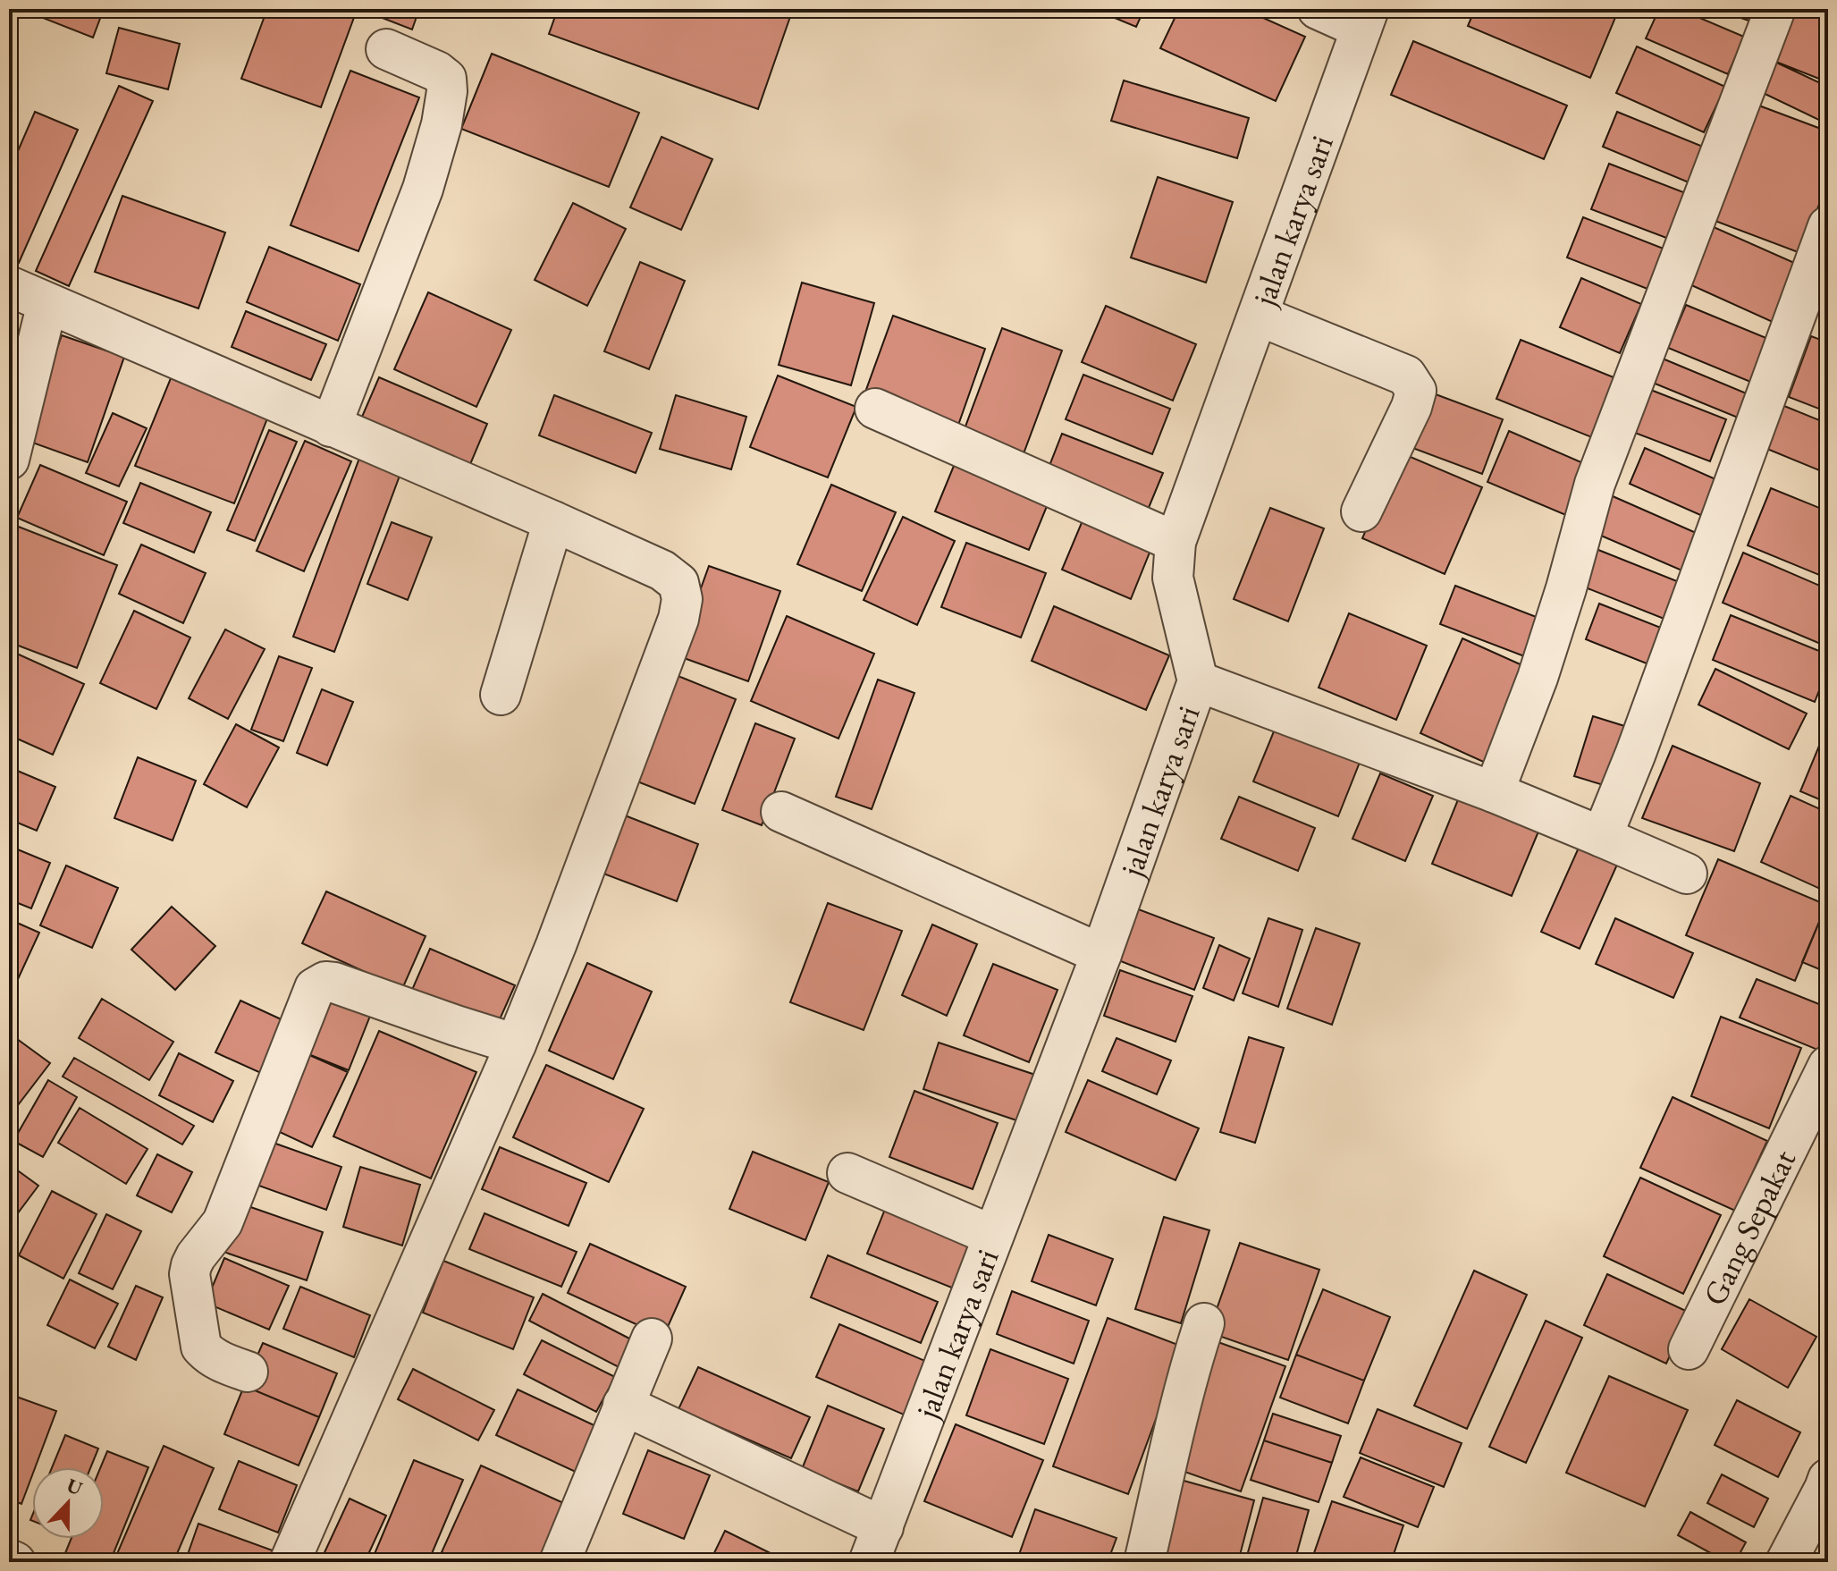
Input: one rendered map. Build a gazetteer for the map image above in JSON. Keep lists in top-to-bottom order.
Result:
{
  "streets": {
    "street": ["jalan karya sari", "Gang Sepakat"]
  },
  "north": "top"
}
